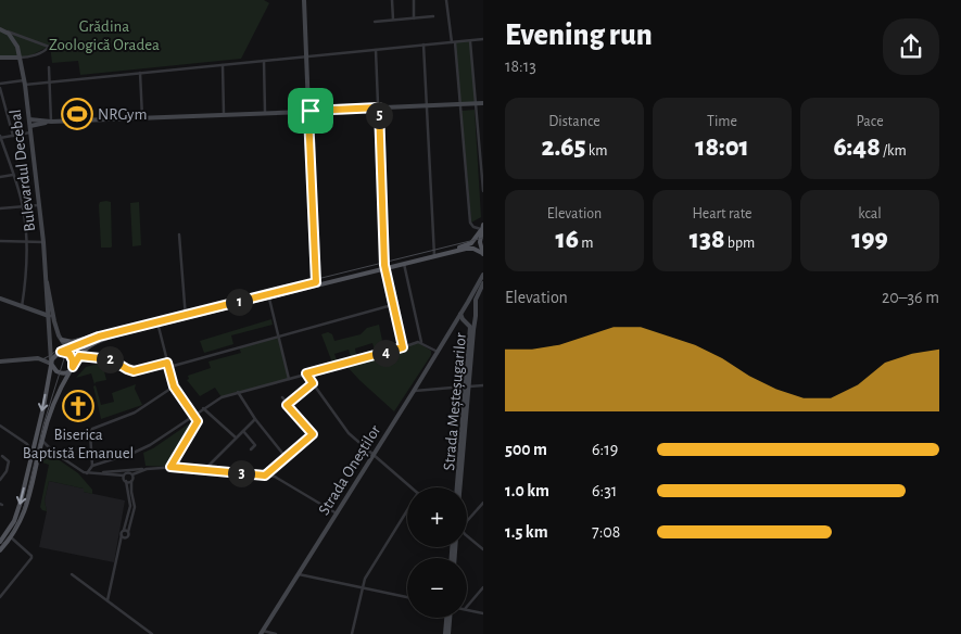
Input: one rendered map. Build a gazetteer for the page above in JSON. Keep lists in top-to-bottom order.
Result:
{
  "streets": {
    "main road": ["Bulevardul Decebal"],
    "street": ["Strada Meșteșugarilor", "Strada Oneștilor"]
  },
  "crossings": [
    ["Strada Meșteșugarilor", "Strada Oneștilor"]
  ],
  "parks": ["Grădina Zoologică Oradea"],
  "places": {
    "sports": ["NRGym"],
    "church": ["Biserica Baptistă Emanuel"]
  },
  "page": {
    "heading": ["Evening run", "18:13"],
    "stats": [
      ["Distance", "2.65 km"],
      ["Time", "18:01"],
      ["Pace", "6:48 /km"],
      ["Elevation", "16 m"],
      ["Heart rate", "138 bpm"],
      ["kcal", "199"]
    ],
    "pins": [
      "5",
      "1",
      "4",
      "2",
      "3"
    ],
    "chart": ["Elevation", "20–36 m"],
    "list": [
      {
        "name": "500 m",
        "note": "6:19"
      },
      {
        "name": "1.0 km",
        "note": "6:31"
      },
      {
        "name": "1.5 km",
        "note": "7:08"
      }
    ],
    "map_buttons": ["+", "−"]
  }
}
